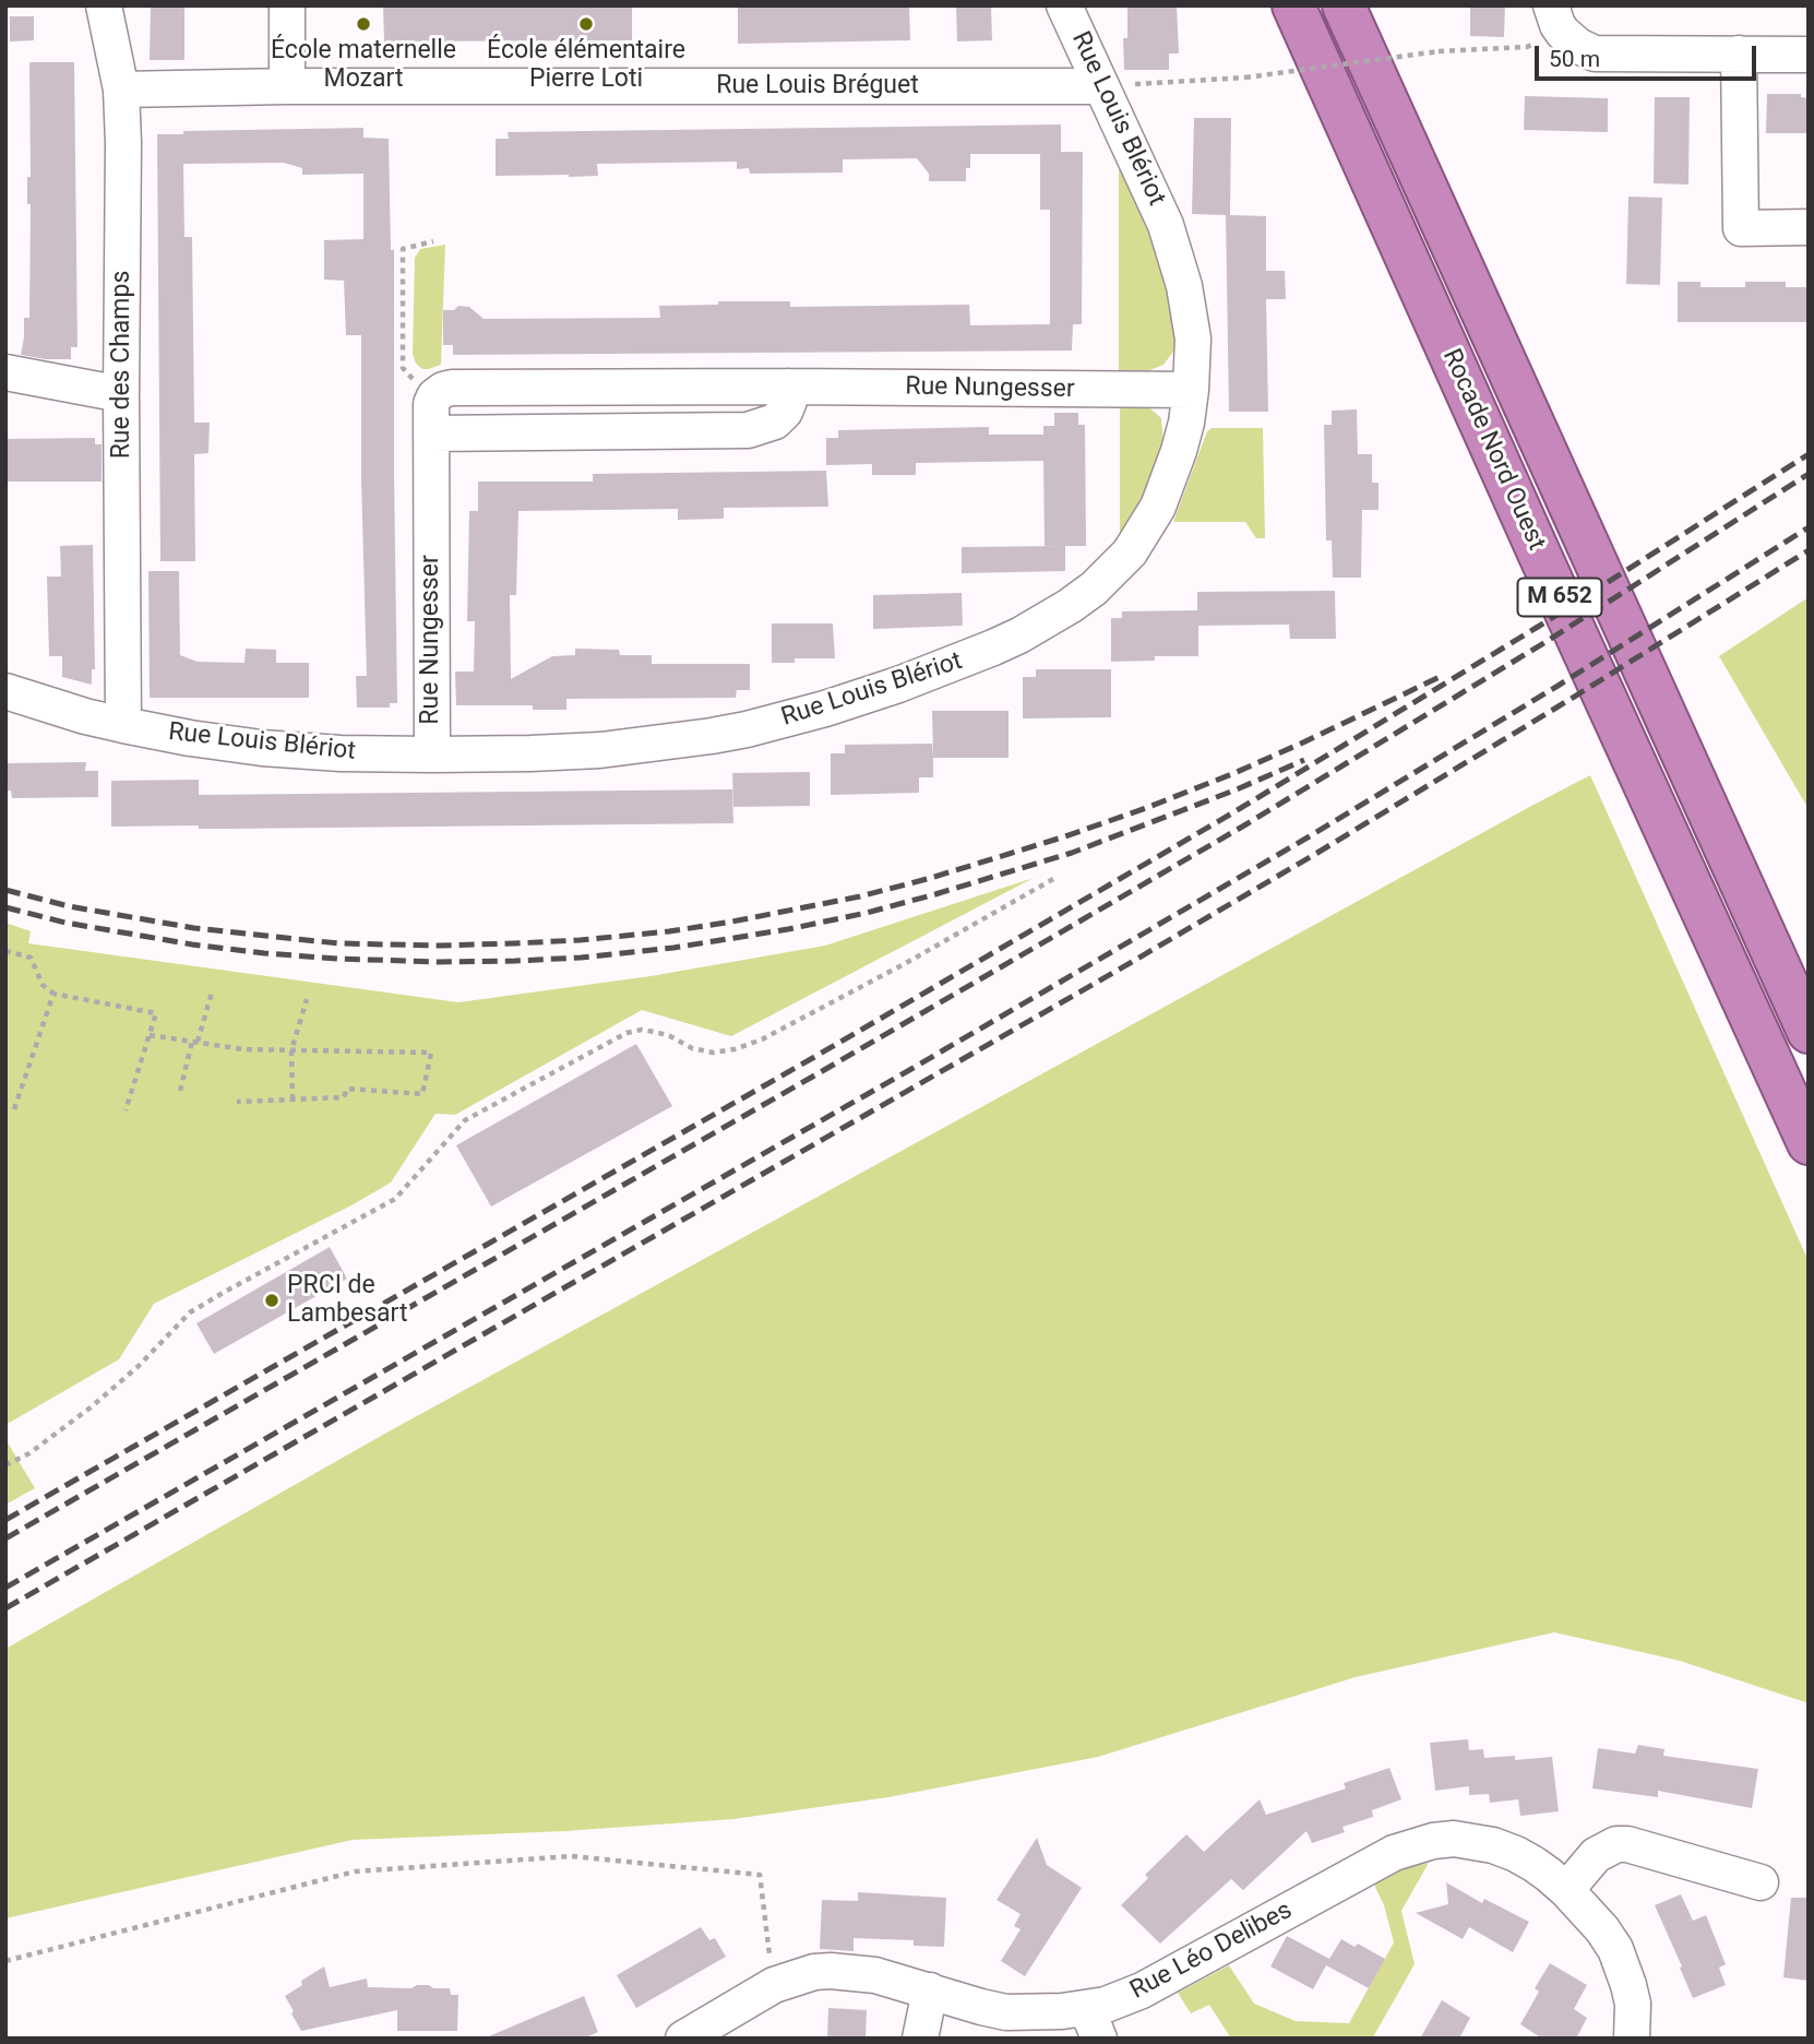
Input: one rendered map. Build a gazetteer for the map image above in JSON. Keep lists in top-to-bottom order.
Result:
{
  "streets": {
    "highway": ["Rocade Nord Ouest", "M 652"],
    "street": [
      "Rue Louis Bréguet",
      "Rue Louis Blériot",
      "Rue des Champs",
      "Rue Nungesser",
      "Rue Léo Delibes"
    ]
  },
  "crossings": [
    ["Rue Louis Bréguet", "Rue Louis Blériot"],
    ["Rue Louis Bréguet", "Rue des Champs"],
    ["Rue Louis Blériot", "Rue des Champs"],
    ["Rue Louis Blériot", "Rue Nungesser"]
  ],
  "places": ["École maternelle Mozart", "École élémentaire Pierre Loti", "PRCI de Lambesart"],
  "scale_bar": "50 m"
}
